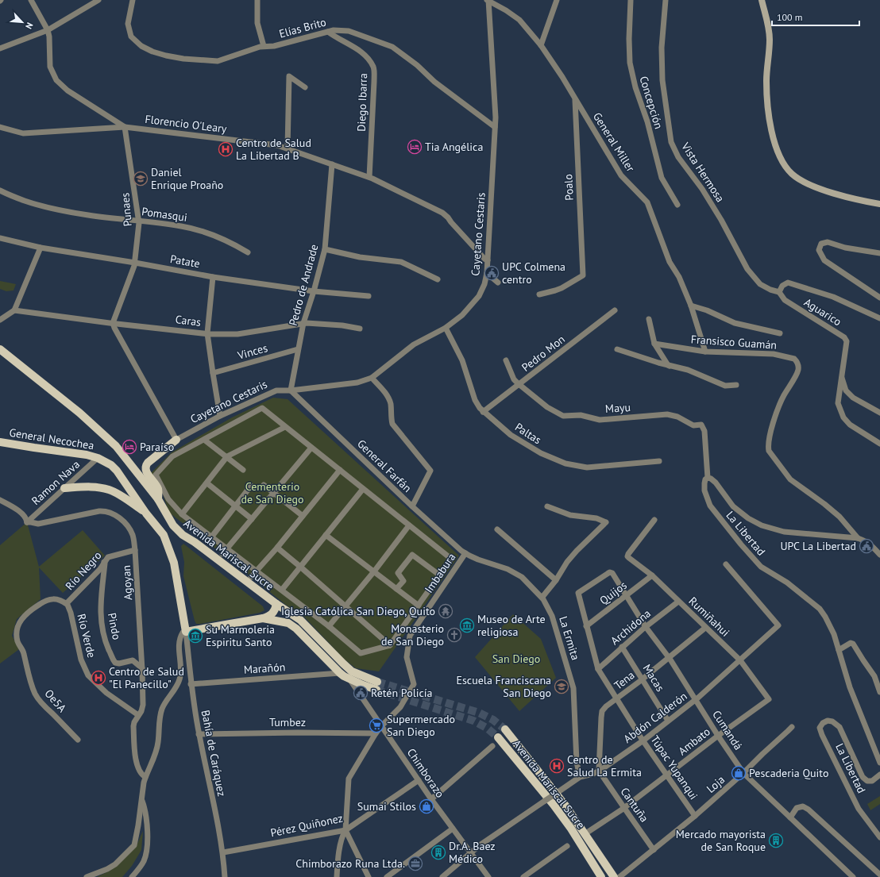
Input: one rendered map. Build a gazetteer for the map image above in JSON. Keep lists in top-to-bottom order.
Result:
{
  "streets": {
    "main road": ["General Necochea", "Avenida Mariscal Sucre"],
    "street": [
      "Elías Brito",
      "Diego Ibarra",
      "Concepción",
      "Florencio O'Leary",
      "General Miller",
      "Vista Hermosa",
      "Poalo",
      "Punaes",
      "Pomasqui",
      "Cayetano Cestaris",
      "Patate",
      "Pedro de Andrade",
      "Aguarico",
      "Caras",
      "Fransisco Guamán",
      "Vinces",
      "Pedro Mon",
      "Mayu",
      "Paltas",
      "General Farfán",
      "Ramon Nava",
      "La Libertad",
      "Río Negro",
      "Imbabura",
      "Agoyan",
      "Quijos",
      "Rumiñahui",
      "Pindo",
      "Archidona",
      "Río Verde",
      "La Ermita",
      "Marañón",
      "Macas",
      "Tena",
      "Oe5A",
      "Abdón Calderón",
      "Tumbez",
      "Cumandá",
      "Ambato",
      "Bahía de Caráquez",
      "Túpac Yupanqui",
      "Chimborazo",
      "Loja",
      "Cantuña",
      "Pérez Quiñonez"
    ]
  },
  "crossings": [
    ["Elías Brito", "Diego Ibarra"],
    ["Elías Brito", "Cayetano Cestaris"],
    ["Diego Ibarra", "Florencio O'Leary"],
    ["Florencio O'Leary", "Punaes"],
    ["Florencio O'Leary", "Cayetano Cestaris"],
    ["Florencio O'Leary", "Pedro de Andrade"],
    ["General Miller", "Poalo"],
    ["General Miller", "Cayetano Cestaris"],
    ["General Miller", "Fransisco Guamán"],
    ["Vista Hermosa", "Aguarico"],
    ["Punaes", "Pomasqui"],
    ["Punaes", "Patate"],
    ["Punaes", "Caras"],
    ["Cayetano Cestaris", "Pedro de Andrade"],
    ["Cayetano Cestaris", "Paltas"],
    ["Cayetano Cestaris", "General Farfán"],
    ["Patate", "Pedro de Andrade"],
    ["Pedro de Andrade", "Caras"],
    ["Pedro de Andrade", "Vinces"],
    ["Pedro de Andrade", "General Farfán"],
    ["Fransisco Guamán", "La Libertad"],
    ["Pedro Mon", "Mayu"],
    ["Pedro Mon", "Paltas"],
    ["Mayu", "La Libertad"],
    ["General Necochea", "Ramon Nava"],
    ["General Necochea", "Bahía de Caráquez"],
    ["General Farfán", "Imbabura"],
    ["General Farfán", "La Ermita"],
    ["Ramon Nava", "Agoyan"],
    ["Avenida Mariscal Sucre", "Marañón"],
    ["Avenida Mariscal Sucre", "Chimborazo"],
    ["Río Negro", "Agoyan"],
    ["Río Negro", "Pindo"],
    ["Río Negro", "Río Verde"],
    ["Imbabura", "La Ermita"],
    ["Imbabura", "Chimborazo"],
    ["Agoyan", "Pindo"],
    ["Agoyan", "Río Verde"],
    ["Quijos", "Rumiñahui"],
    ["Quijos", "Cumandá"],
    ["Quijos", "Túpac Yupanqui"],
    ["Rumiñahui", "Archidona"],
    ["Rumiñahui", "Tena"],
    ["Rumiñahui", "Abdón Calderón"],
    ["Rumiñahui", "Ambato"],
    ["Archidona", "Macas"],
    ["Archidona", "Cumandá"],
    ["Archidona", "Túpac Yupanqui"],
    ["Río Verde", "Oe5A"],
    ["La Ermita", "Abdón Calderón"],
    ["Marañón", "Bahía de Caráquez"],
    ["Macas", "Tena"],
    ["Macas", "Abdón Calderón"],
    ["Tena", "Abdón Calderón"],
    ["Tena", "Cumandá"],
    ["Tena", "Túpac Yupanqui"],
    ["Tena", "Cantuña"],
    ["Abdón Calderón", "Cumandá"],
    ["Abdón Calderón", "Túpac Yupanqui"],
    ["Abdón Calderón", "Chimborazo"],
    ["Abdón Calderón", "Cantuña"],
    ["Tumbez", "Bahía de Caráquez"],
    ["Cumandá", "Ambato"],
    ["Cumandá", "Túpac Yupanqui"],
    ["Cumandá", "Loja"],
    ["Ambato", "Túpac Yupanqui"],
    ["Ambato", "Cantuña"],
    ["Bahía de Caráquez", "Pérez Quiñonez"],
    ["Túpac Yupanqui", "Loja"],
    ["Chimborazo", "Pérez Quiñonez"],
    ["Loja", "Cantuña"]
  ],
  "parks": ["Cementerio de San Diego", "San Diego"],
  "places": {
    "hotel": ["Tia Angélica", "Paraíso"],
    "hospital": ["Centro de Salud La Libertad B", "Centro de Salud \"El Panecillo\"", "Centro de Salud La Ermita"],
    "school or university": ["Daniel Enrique Proaño", "Escuela Franciscana San Diego"],
    "public building": ["UPC Colmena centro", "UPC La Libertad", "Retén Policía"],
    "temple": ["Iglesia Católica San Diego, Quito"],
    "museum": ["Museo de Arte religiosa", "Su Marmoleria Espiritu Santo"],
    "church": ["Monasterio de San Diego"],
    "supermarket": ["Supermercado San Diego"],
    "shop": ["Pescaderia Quito", "Sumai Stilos"],
    "building": ["Mercado mayorista de San Roque", "Dr.A. Baez Médico"],
    "office": ["Chimborazo Runa Ltda."]
  },
  "scale_bar": "100 m",
  "north": "bottom right"
}
